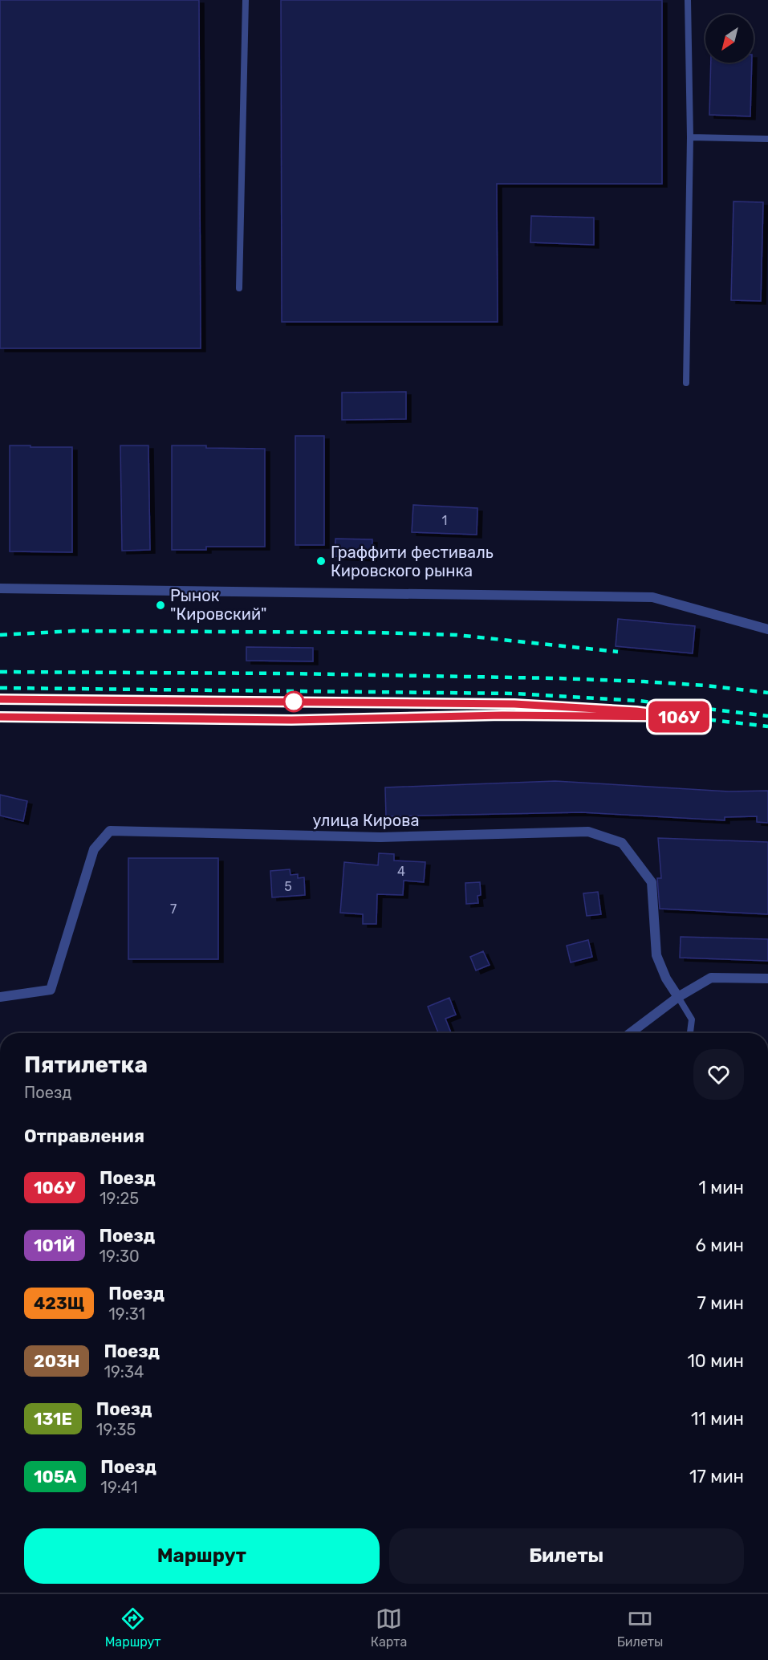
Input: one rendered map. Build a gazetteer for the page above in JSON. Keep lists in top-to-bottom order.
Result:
{
  "streets": {
    "street": ["улица Кирова"]
  },
  "places": ["Граффити фестиваль Кировского рынка", "Рынок \"Кировский\""],
  "house_numbers": [
    "1",
    "4",
    "5",
    "7"
  ],
  "north": "bottom left",
  "page": {
    "on_map": "106У",
    "heading": [
      ["Пятилетка", "Поезд"],
      "Отправления"
    ],
    "list": [
      {
        "mark": "106У",
        "name": "Поезд",
        "note": "19:25",
        "value": "1 мин"
      },
      {
        "mark": "101Й",
        "name": "Поезд",
        "note": "19:30",
        "value": "6 мин"
      },
      {
        "mark": "423Щ",
        "name": "Поезд",
        "note": "19:31",
        "value": "7 мин"
      },
      {
        "mark": "203Н",
        "name": "Поезд",
        "note": "19:34",
        "value": "10 мин"
      },
      {
        "mark": "131Е",
        "name": "Поезд",
        "note": "19:35",
        "value": "11 мин"
      },
      {
        "mark": "105А",
        "name": "Поезд",
        "note": "19:41",
        "value": "17 мин"
      }
    ],
    "buttons": ["Маршрут", "Билеты"],
    "tabs": ["Маршрут", "Карта", "Билеты"]
  }
}
